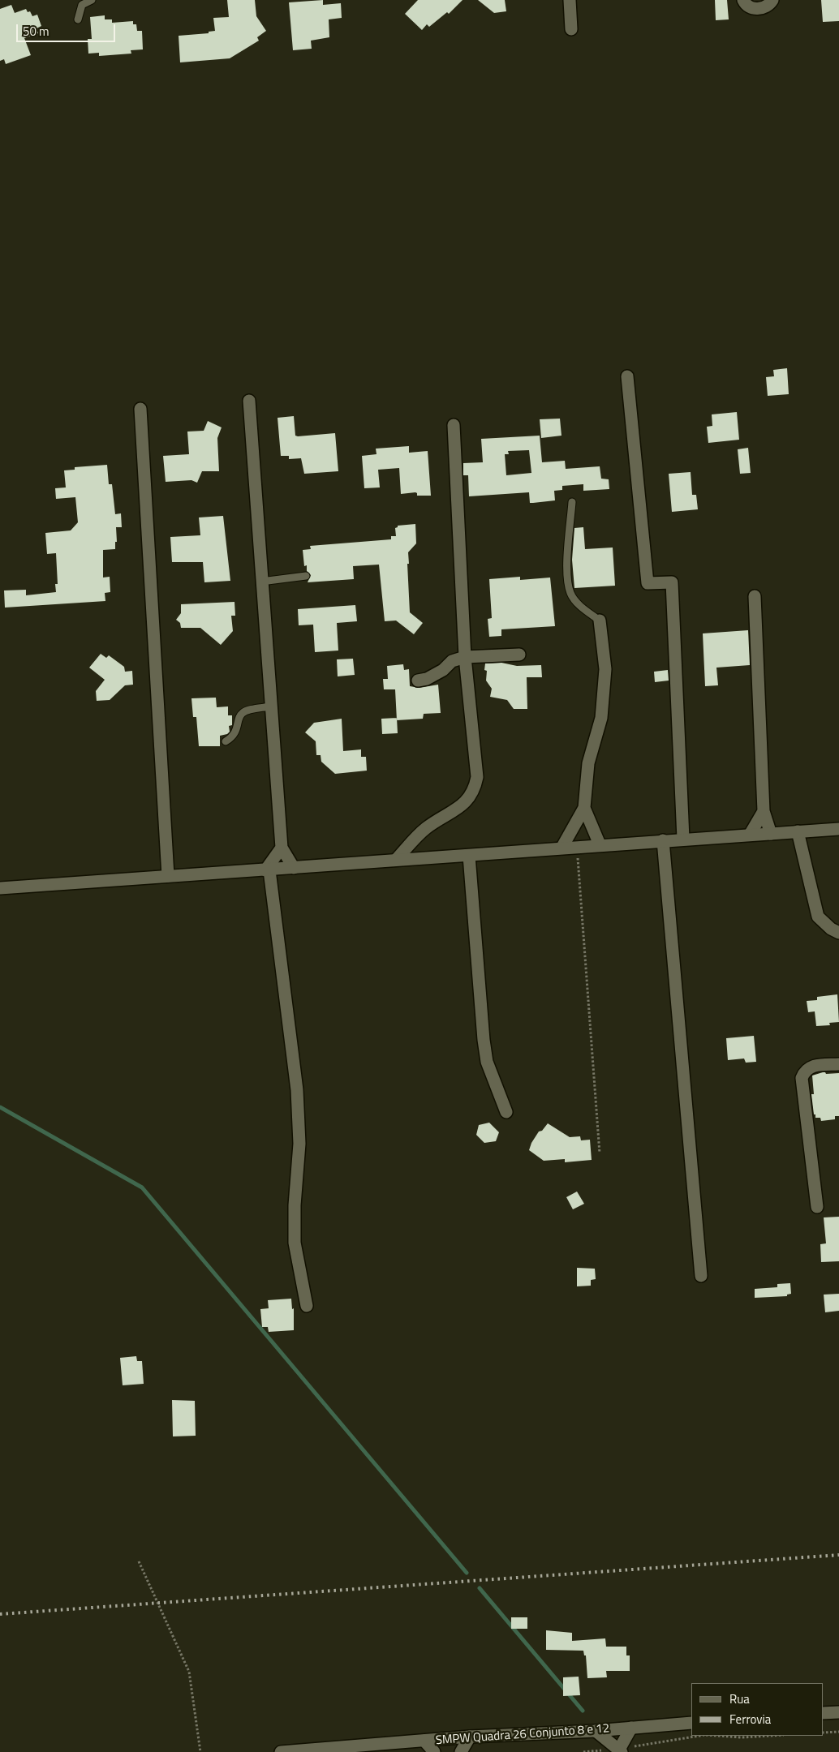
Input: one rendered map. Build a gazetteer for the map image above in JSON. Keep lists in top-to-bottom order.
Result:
{
  "streets": {
    "street": ["SMPW Quadra 26 Conjunto 8 e 12"]
  },
  "legend": ["Rua", "Ferrovia"],
  "scale_bar": "50 m"
}
